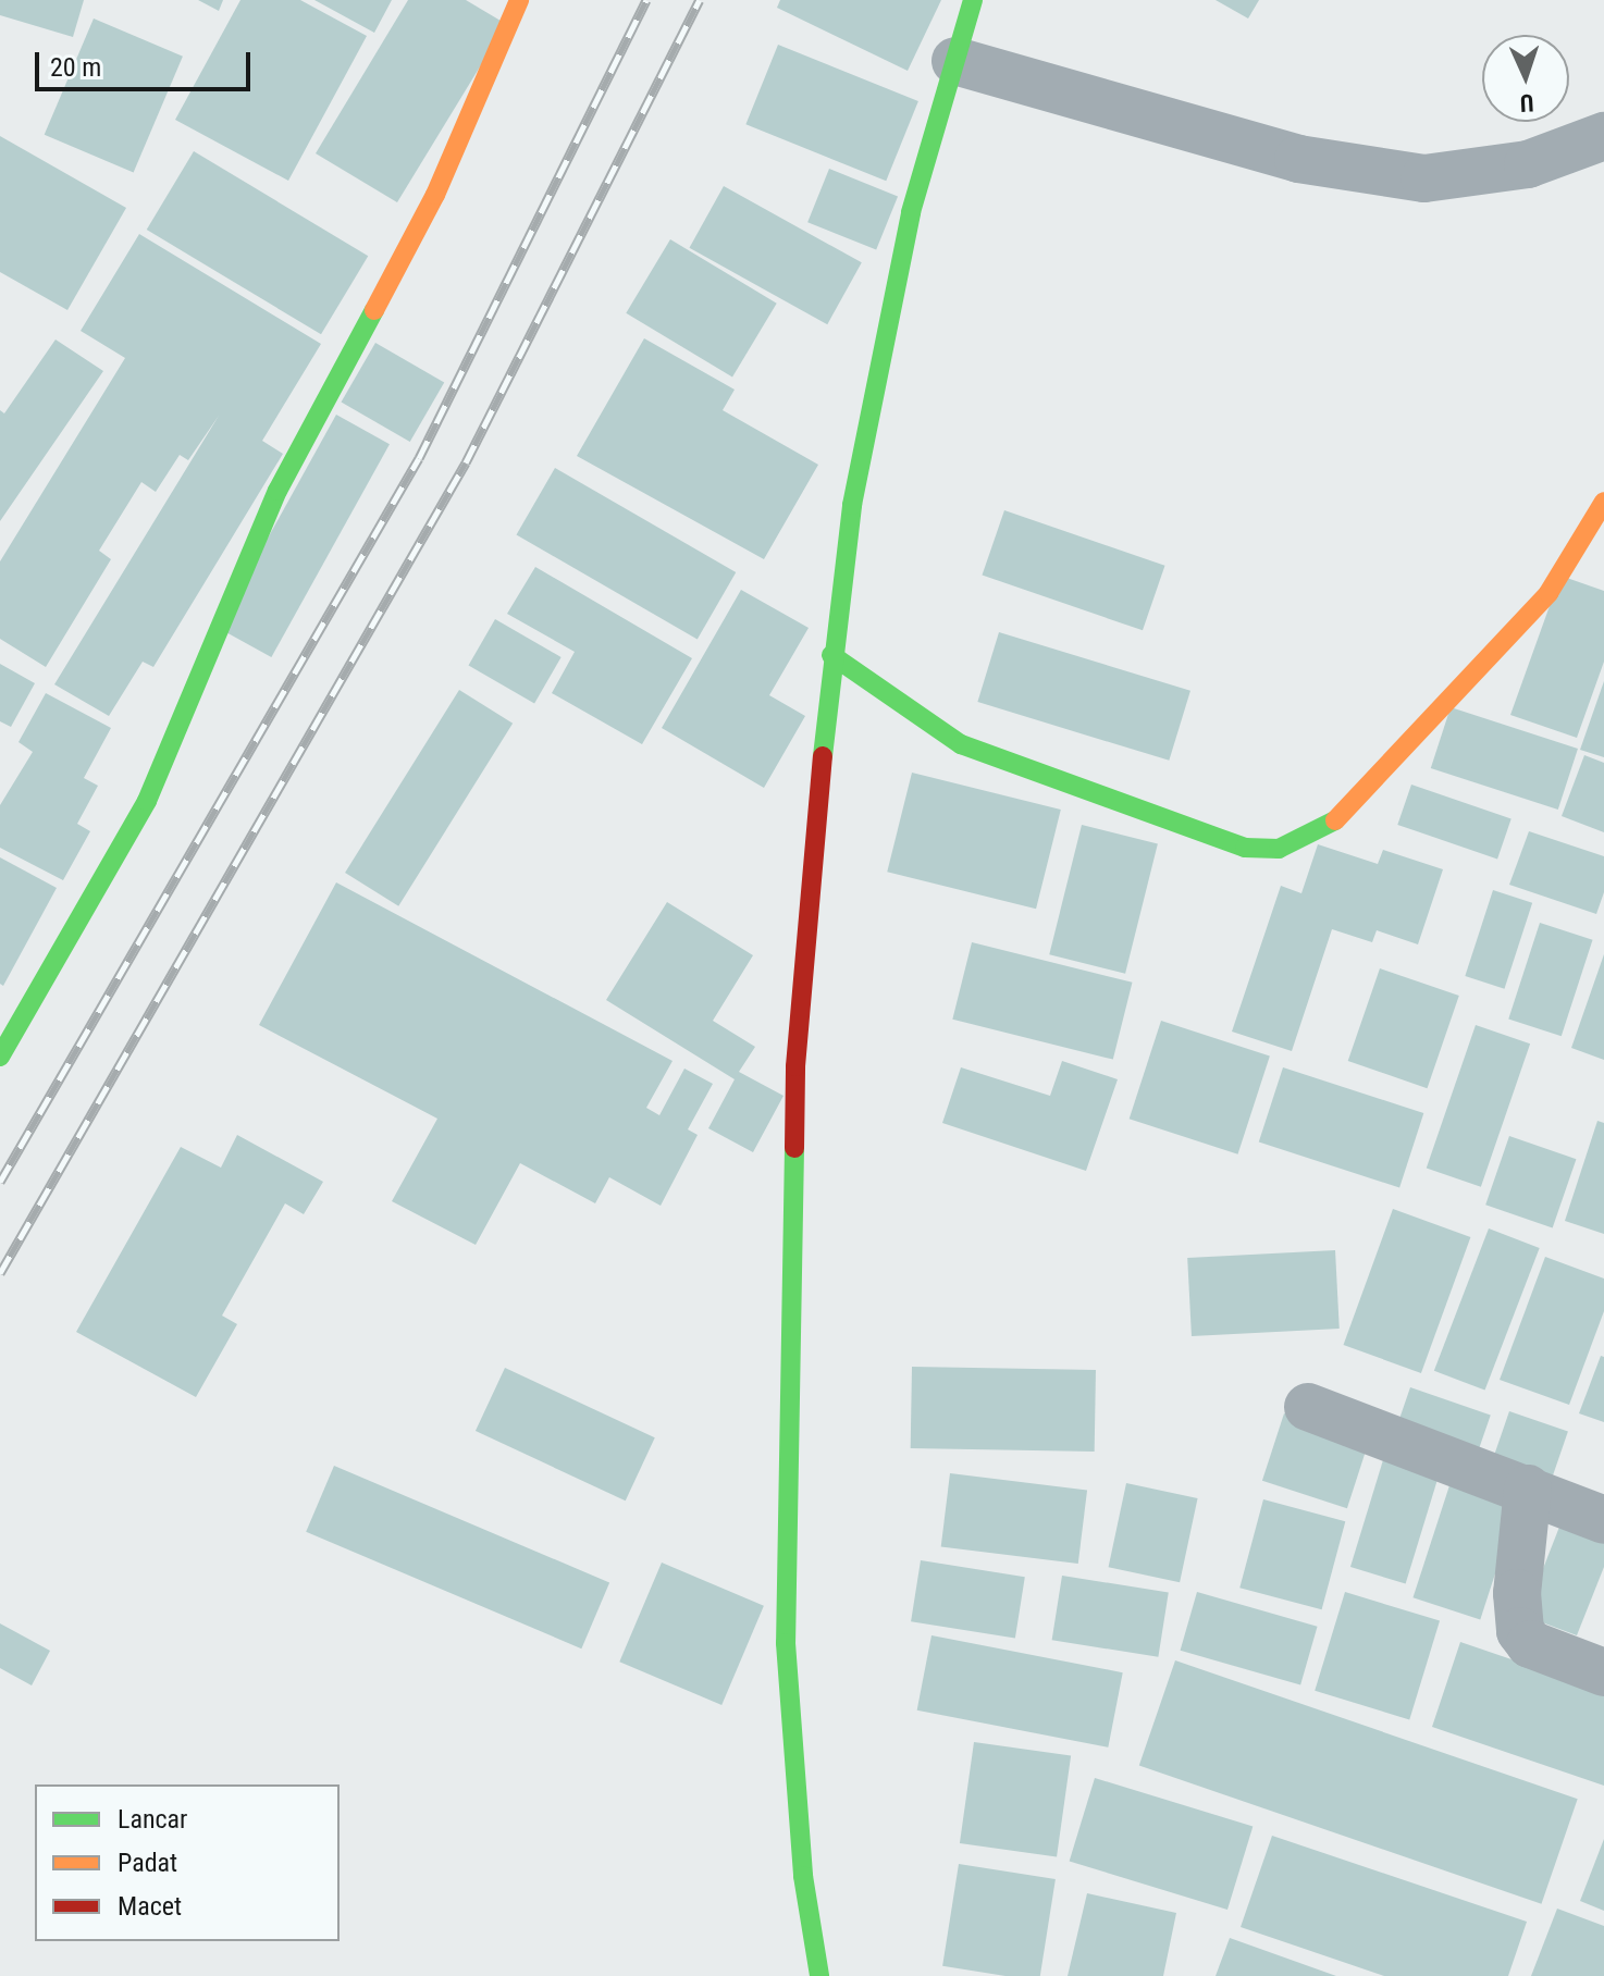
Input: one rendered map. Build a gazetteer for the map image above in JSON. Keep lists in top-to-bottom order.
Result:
{
  "legend": ["Lancar", "Padat", "Macet"],
  "scale_bar": "20 m",
  "north": "bottom"
}
